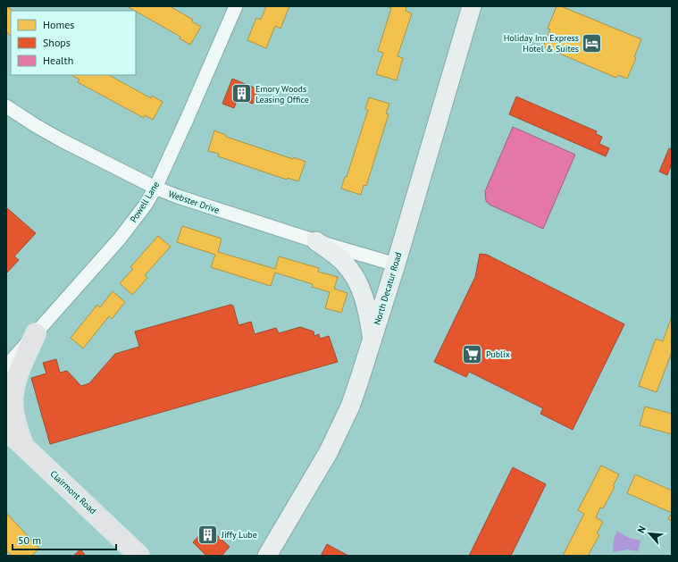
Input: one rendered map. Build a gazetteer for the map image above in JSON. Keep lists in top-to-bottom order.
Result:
{
  "streets": {
    "main road": ["North Decatur Road", "Clairmont Road"],
    "street": ["Powell Lane", "Webster Drive"]
  },
  "crossings": [
    ["Powell Lane", "Webster Drive"],
    ["Webster Drive", "North Decatur Road"]
  ],
  "places": {
    "hotel": ["Holiday Inn Express Hotel & Suites"],
    "building": ["Emory Woods Leasing Office", "Jiffy Lube"],
    "supermarket": ["Publix"]
  },
  "legend": ["Homes", "Shops", "Health"],
  "scale_bar": "50 m",
  "north": "top left"
}
